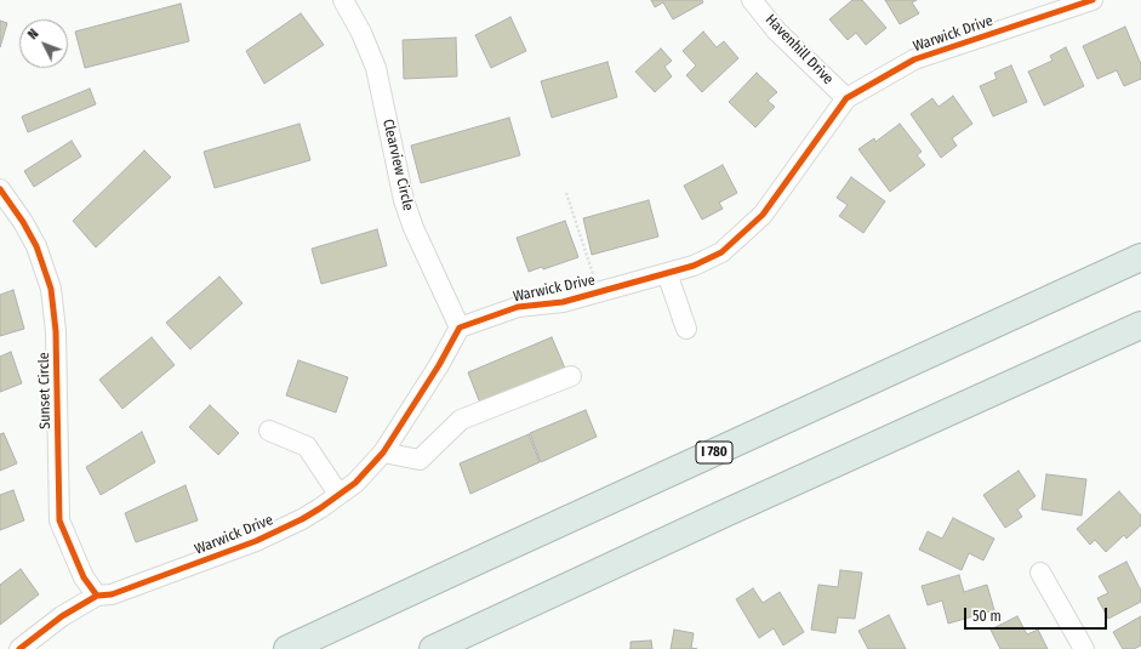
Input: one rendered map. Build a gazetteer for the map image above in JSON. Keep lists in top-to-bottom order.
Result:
{
  "streets": {
    "highway": ["I 780"],
    "street": [
      "Warwick Drive",
      "Havenhill Drive",
      "Clearview Circle",
      "Sunset Circle"
    ]
  },
  "crossings": [
    ["Warwick Drive", "Havenhill Drive"],
    ["Warwick Drive", "Clearview Circle"],
    ["Warwick Drive", "Sunset Circle"]
  ],
  "scale_bar": "50 m",
  "north": "top left"
}
